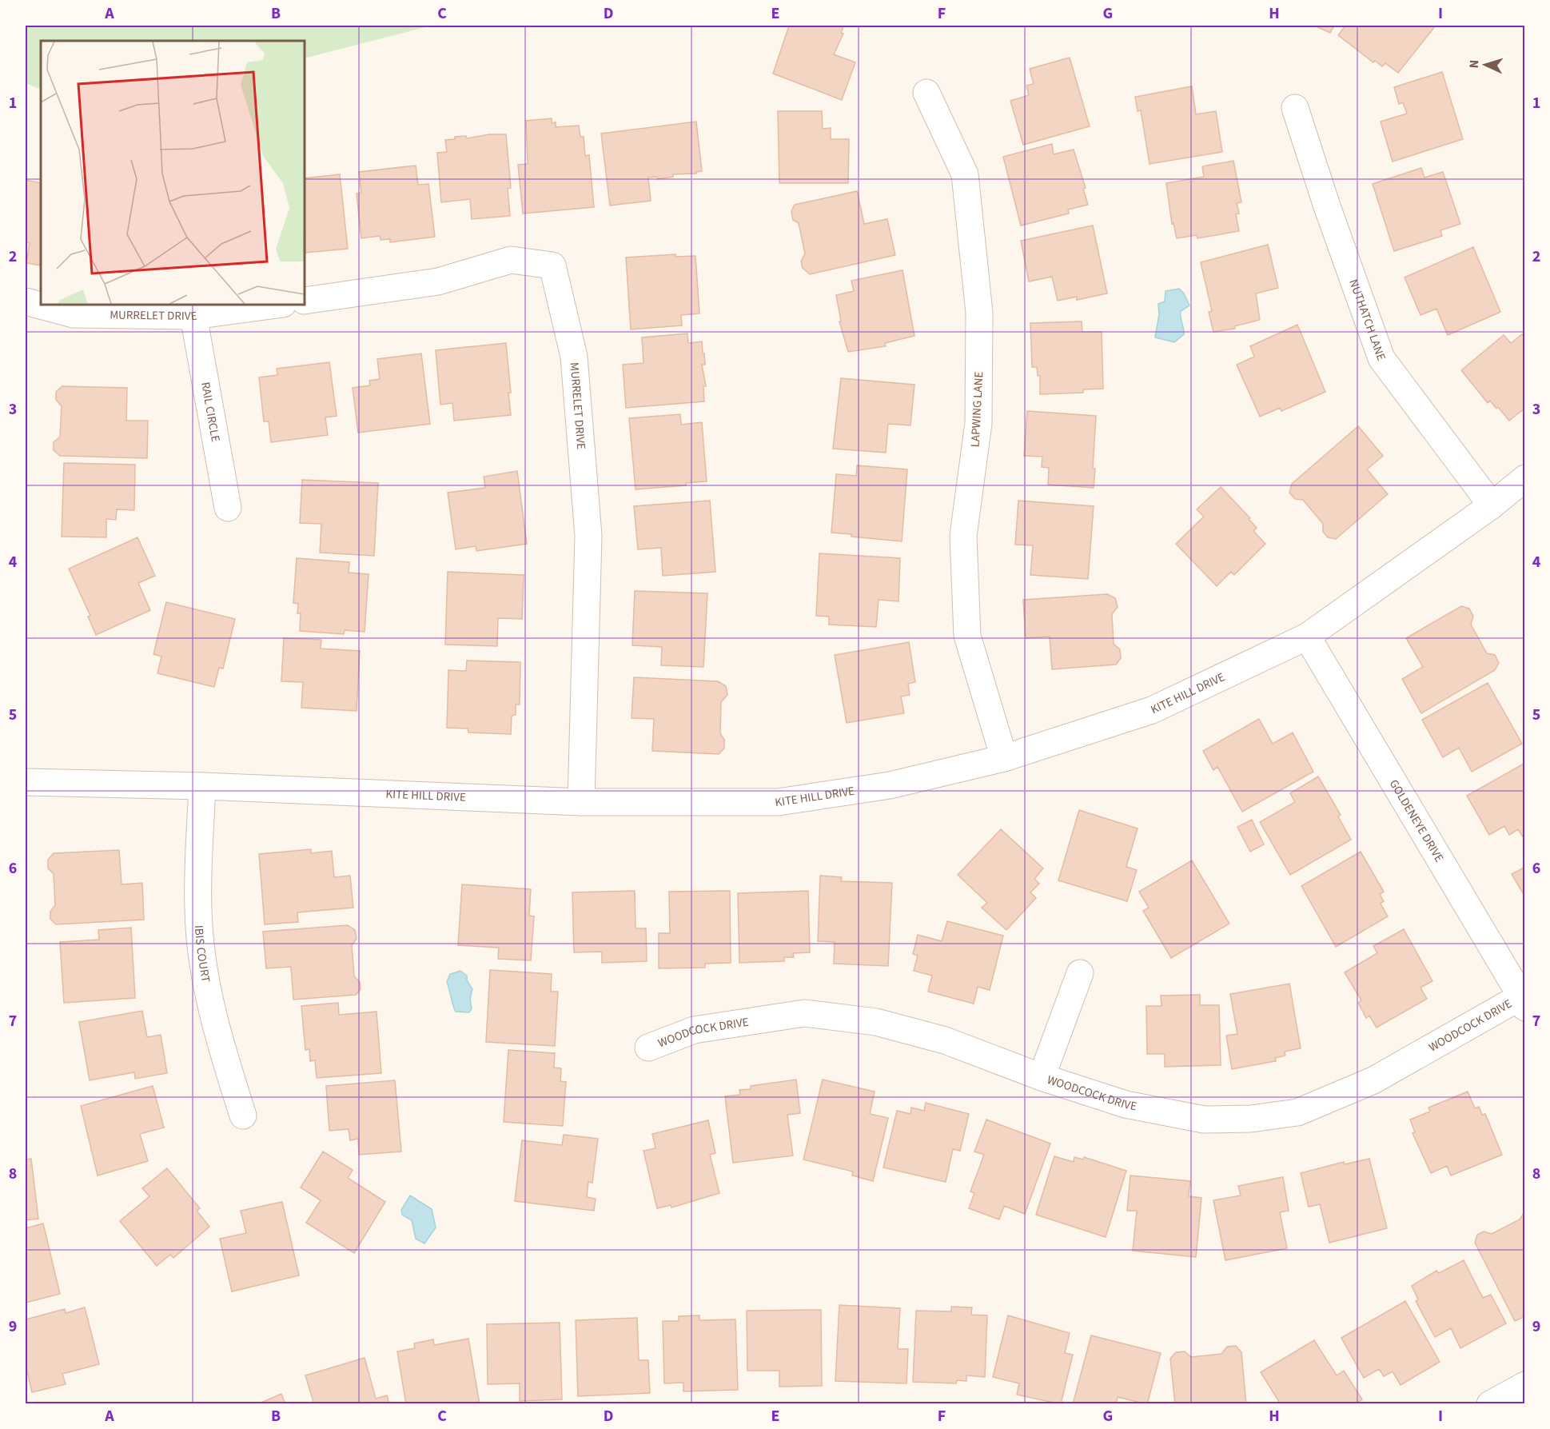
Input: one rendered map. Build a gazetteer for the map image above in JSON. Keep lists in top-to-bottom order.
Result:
{
  "streets": {
    "street": [
      "MURRELET DRIVE",
      "NUTHATCH LANE",
      "LAPWING LANE",
      "RAIL CIRCLE",
      "KITE HILL DRIVE",
      "GOLDENEYE DRIVE",
      "IBIS COURT",
      "WOODCOCK DRIVE"
    ]
  },
  "crossings": [
    ["MURRELET DRIVE", "RAIL CIRCLE"],
    ["MURRELET DRIVE", "KITE HILL DRIVE"],
    ["NUTHATCH LANE", "KITE HILL DRIVE"],
    ["LAPWING LANE", "KITE HILL DRIVE"],
    ["KITE HILL DRIVE", "GOLDENEYE DRIVE"],
    ["KITE HILL DRIVE", "IBIS COURT"],
    ["GOLDENEYE DRIVE", "WOODCOCK DRIVE"]
  ],
  "north": "left",
  "grid": {
    "columns": [
      "A",
      "B",
      "C",
      "D",
      "E",
      "F",
      "G",
      "H",
      "I"
    ],
    "rows": [
      "1",
      "2",
      "3",
      "4",
      "5",
      "6",
      "7",
      "8",
      "9"
    ]
  }
}
